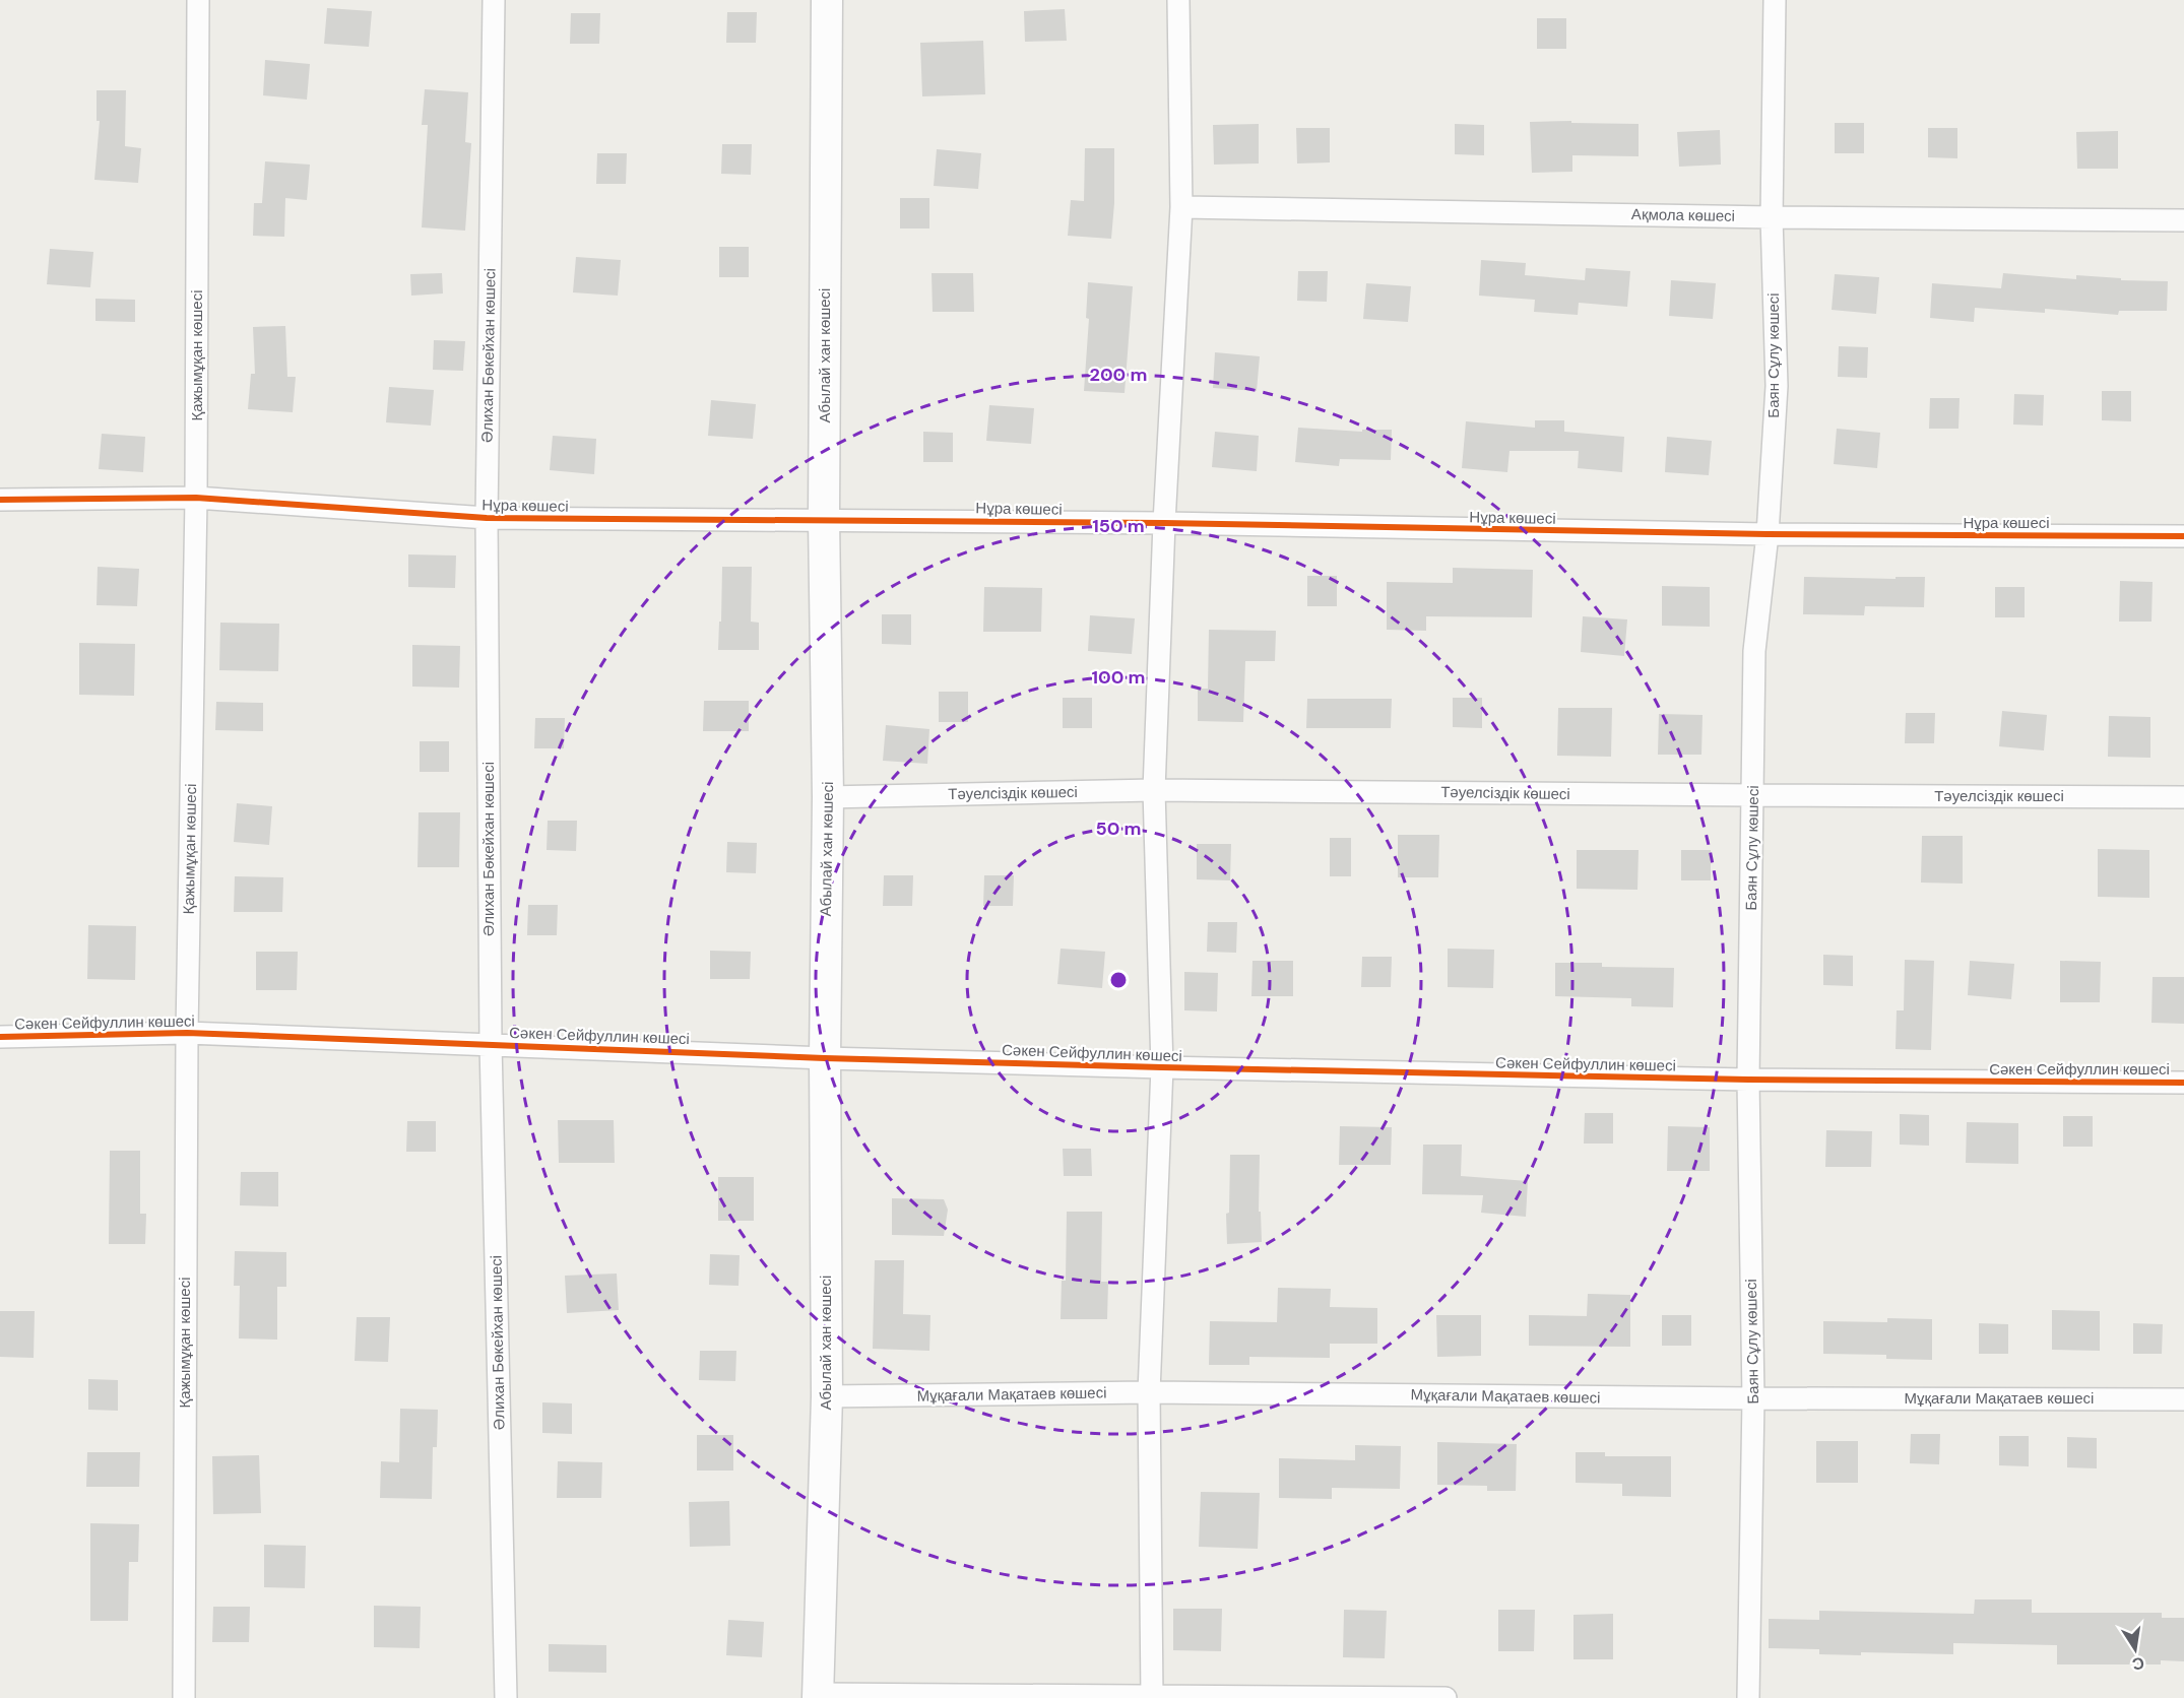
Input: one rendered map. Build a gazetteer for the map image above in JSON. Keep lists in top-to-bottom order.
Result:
{
  "streets": {
    "street": [
      "Ақмола көшесі",
      "Қажымұқан көшесі",
      "Әлихан Бөкейхан көшесі",
      "Абылай хан көшесі",
      "Баян Сұлу көшесі",
      "Нұра көшесі",
      "Тәуелсіздік көшесі",
      "Сәкен Сейфуллин көшесі",
      "Мұқағали Мақатаев көшесі"
    ]
  },
  "crossings": [
    ["Ақмола көшесі", "Баян Сұлу көшесі"],
    ["Қажымұқан көшесі", "Нұра көшесі"],
    ["Қажымұқан көшесі", "Сәкен Сейфуллин көшесі"],
    ["Әлихан Бөкейхан көшесі", "Нұра көшесі"],
    ["Әлихан Бөкейхан көшесі", "Сәкен Сейфуллин көшесі"],
    ["Абылай хан көшесі", "Нұра көшесі"],
    ["Абылай хан көшесі", "Тәуелсіздік көшесі"],
    ["Абылай хан көшесі", "Сәкен Сейфуллин көшесі"],
    ["Абылай хан көшесі", "Мұқағали Мақатаев көшесі"],
    ["Баян Сұлу көшесі", "Нұра көшесі"],
    ["Баян Сұлу көшесі", "Тәуелсіздік көшесі"],
    ["Баян Сұлу көшесі", "Сәкен Сейфуллин көшесі"],
    ["Баян Сұлу көшесі", "Мұқағали Мақатаев көшесі"]
  ],
  "north": "bottom",
  "rings": [
    "200 m",
    "150 m",
    "100 m",
    "50 m"
  ]
}
